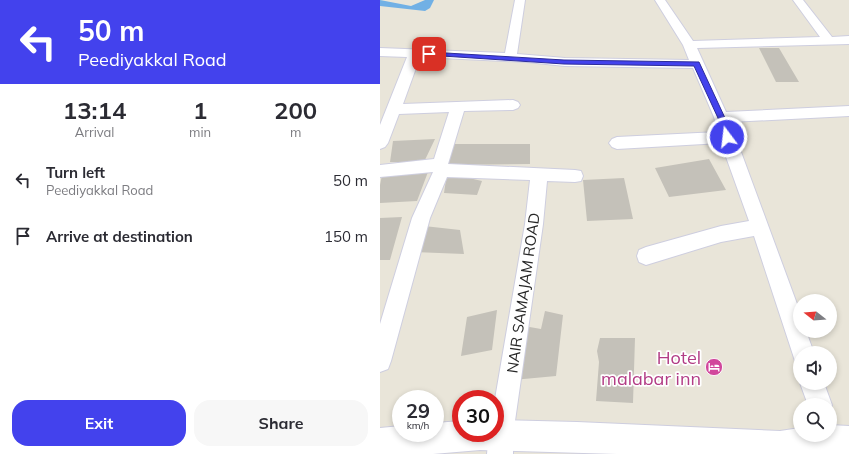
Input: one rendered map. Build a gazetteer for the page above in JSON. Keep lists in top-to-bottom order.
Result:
{
  "streets": {
    "street": ["NAIR SAMAJAM ROAD"]
  },
  "places": {
    "hotel": ["Hotel malabar inn"]
  },
  "north": "left",
  "page": {
    "turn": ["50 m", "Peediyakkal Road"],
    "eta": [
      "13:14",
      "Arrival",
      "1",
      "min",
      "200",
      "m"
    ],
    "list": [
      {
        "name": "Turn left",
        "note": "Peediyakkal Road",
        "value": "50 m"
      },
      {
        "name": "Arrive at destination",
        "value": "150 m"
      }
    ],
    "speed": "29 km/h",
    "limit": "30",
    "buttons": ["Exit", "Share"]
  }
}
